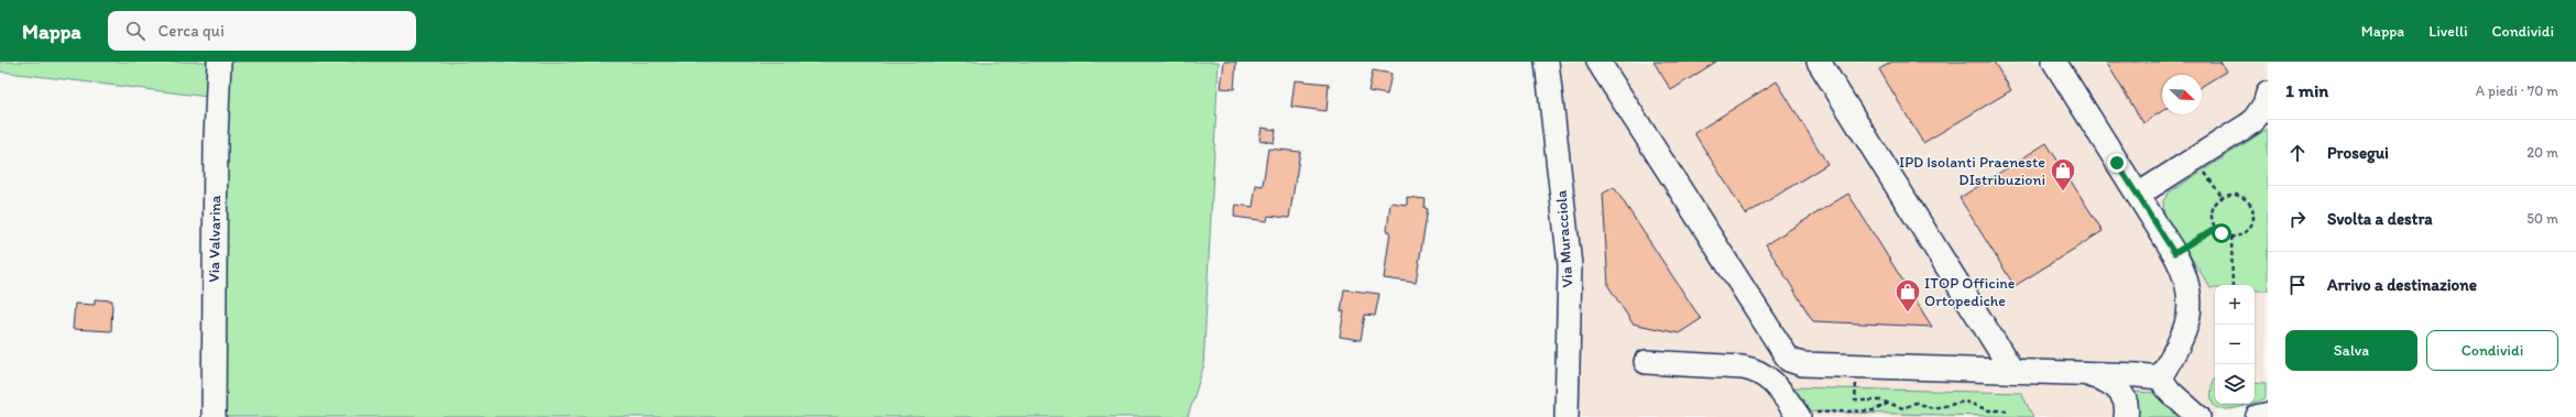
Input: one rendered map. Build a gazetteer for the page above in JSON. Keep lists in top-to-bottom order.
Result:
{
  "streets": {
    "street": ["Via Valvarina", "Via Muracciola"]
  },
  "places": {
    "shop": ["IPD Isolanti Praeneste DIstribuzioni", "ITOP Officine Ortopediche"]
  },
  "north": "bottom right",
  "page": {
    "header": "Mappa",
    "search": "Cerca qui",
    "nav": ["Mappa", "Livelli", "Condividi"],
    "heading": ["1 min", "A piedi · 70 m"],
    "list": [
      ["Prosegui", "20 m"],
      ["Svolta a destra", "50 m"],
      "Arrivo a destinazione"
    ],
    "map_buttons": ["+", "−"],
    "buttons": ["Salva", "Condividi"]
  }
}
